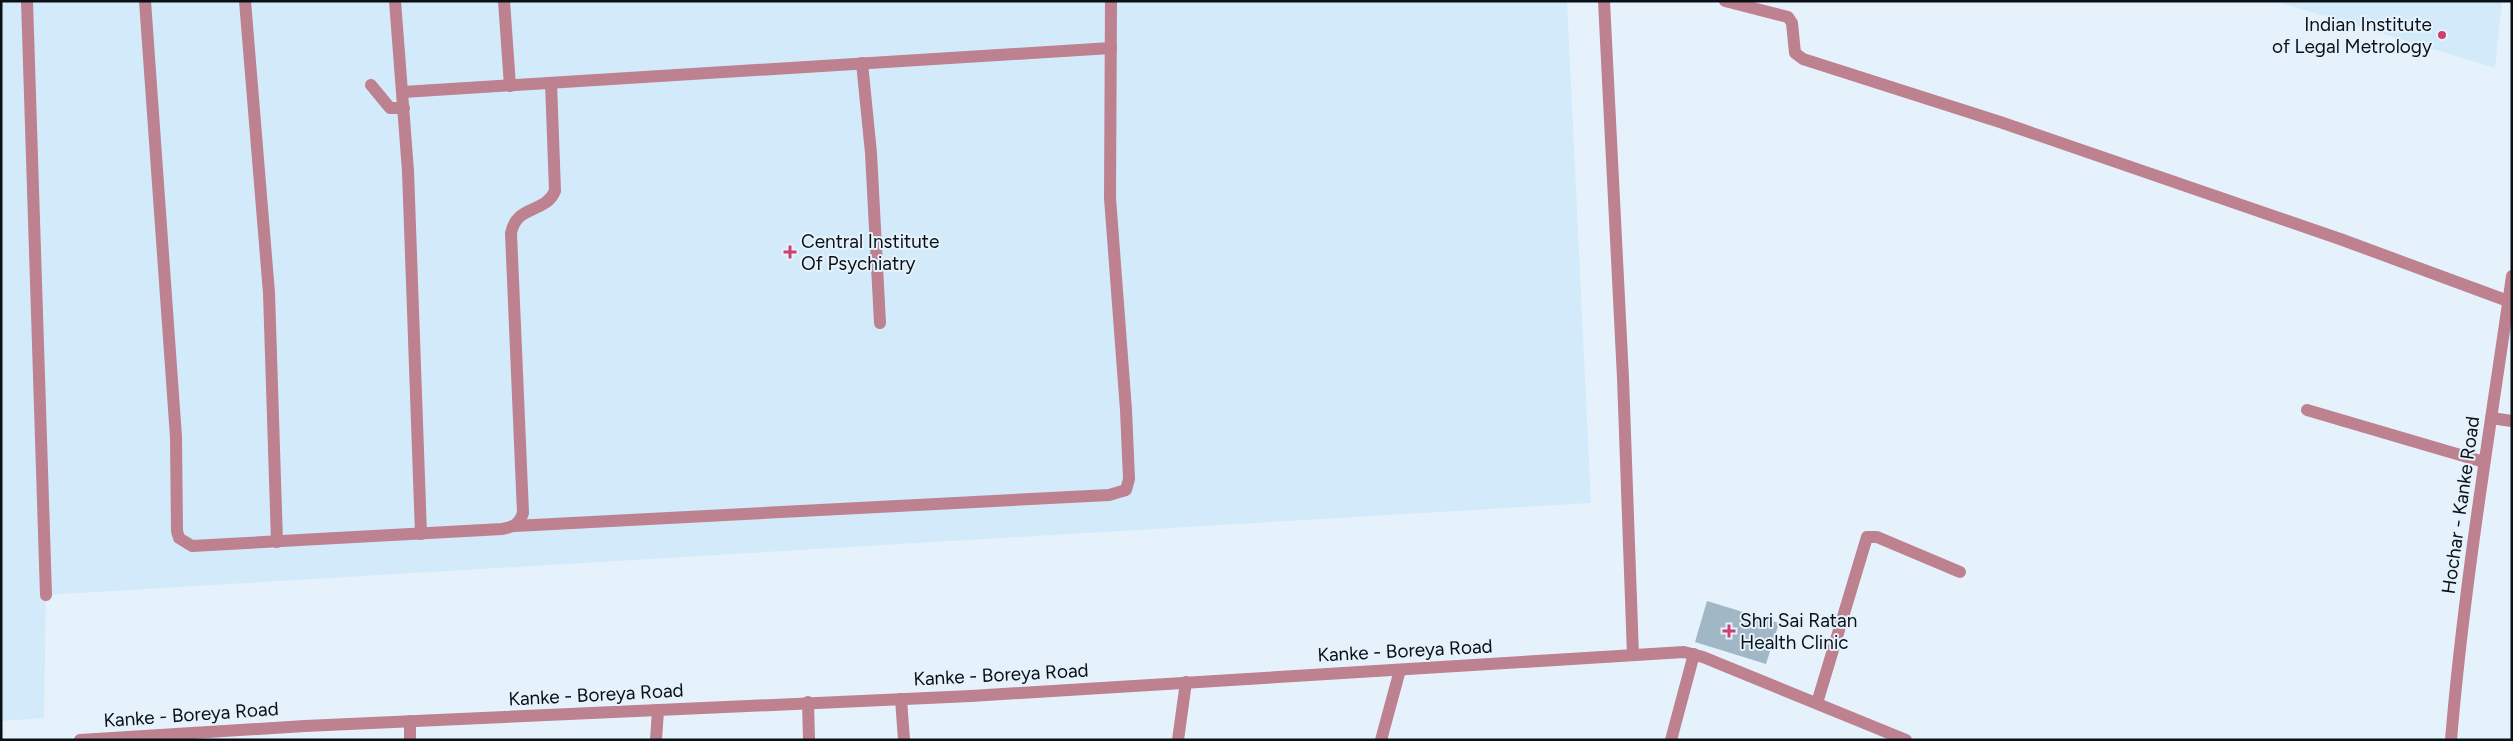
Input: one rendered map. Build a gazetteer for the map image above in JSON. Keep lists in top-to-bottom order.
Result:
{
  "streets": {
    "street": ["Hochar - Kanke Road", "Kanke - Boreya Road"]
  },
  "places": {
    "other": ["Indian Institute of Legal Metrology"],
    "health": ["Central Institute Of Psychiatry", "Shri Sai Ratan Health Clinic"]
  }
}
